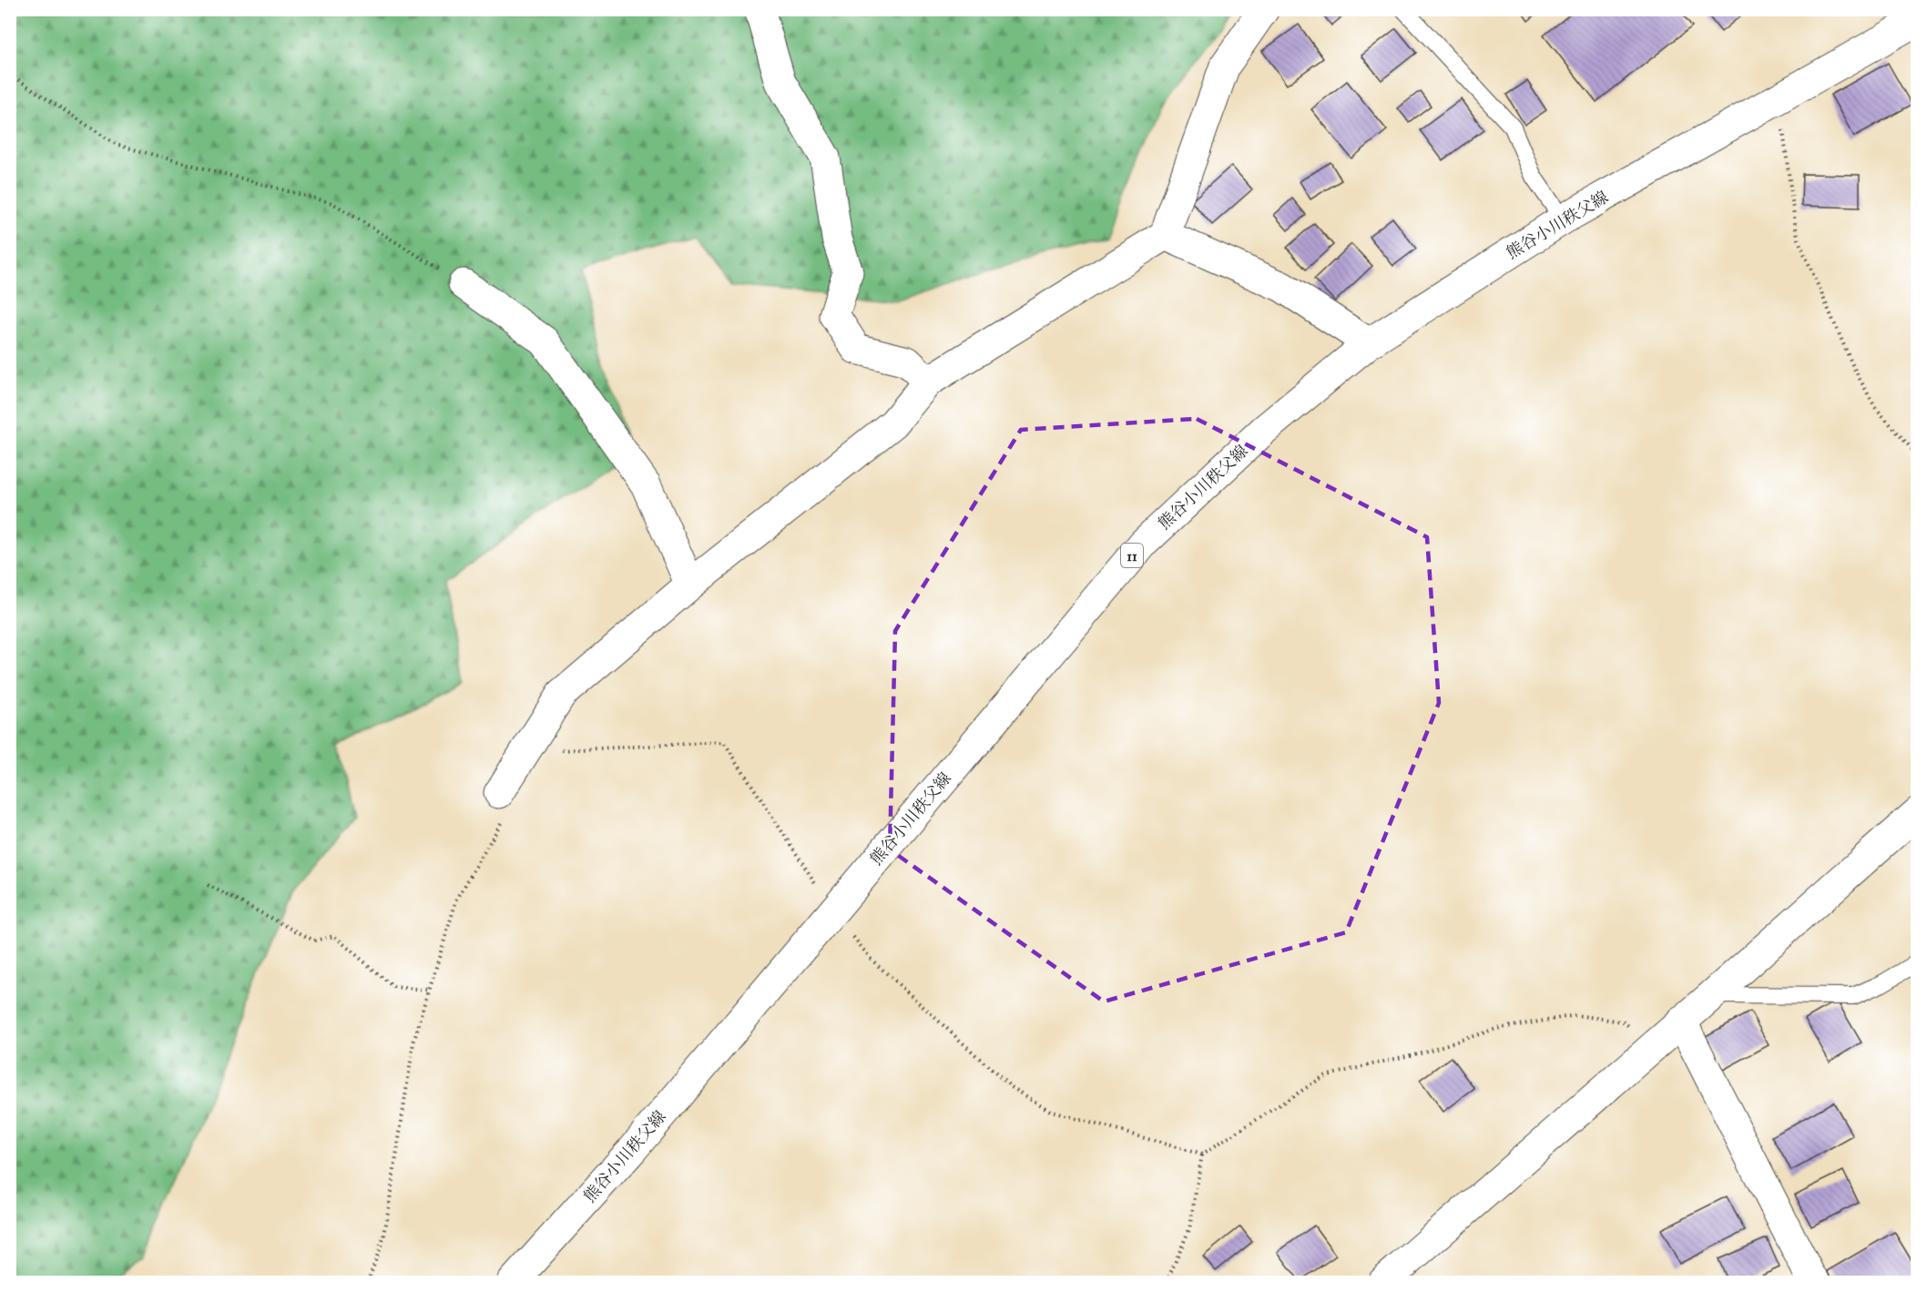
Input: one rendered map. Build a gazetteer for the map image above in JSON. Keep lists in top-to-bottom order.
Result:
{
  "streets": {
    "street": ["熊谷小川秩父線", "11"]
  }
}
